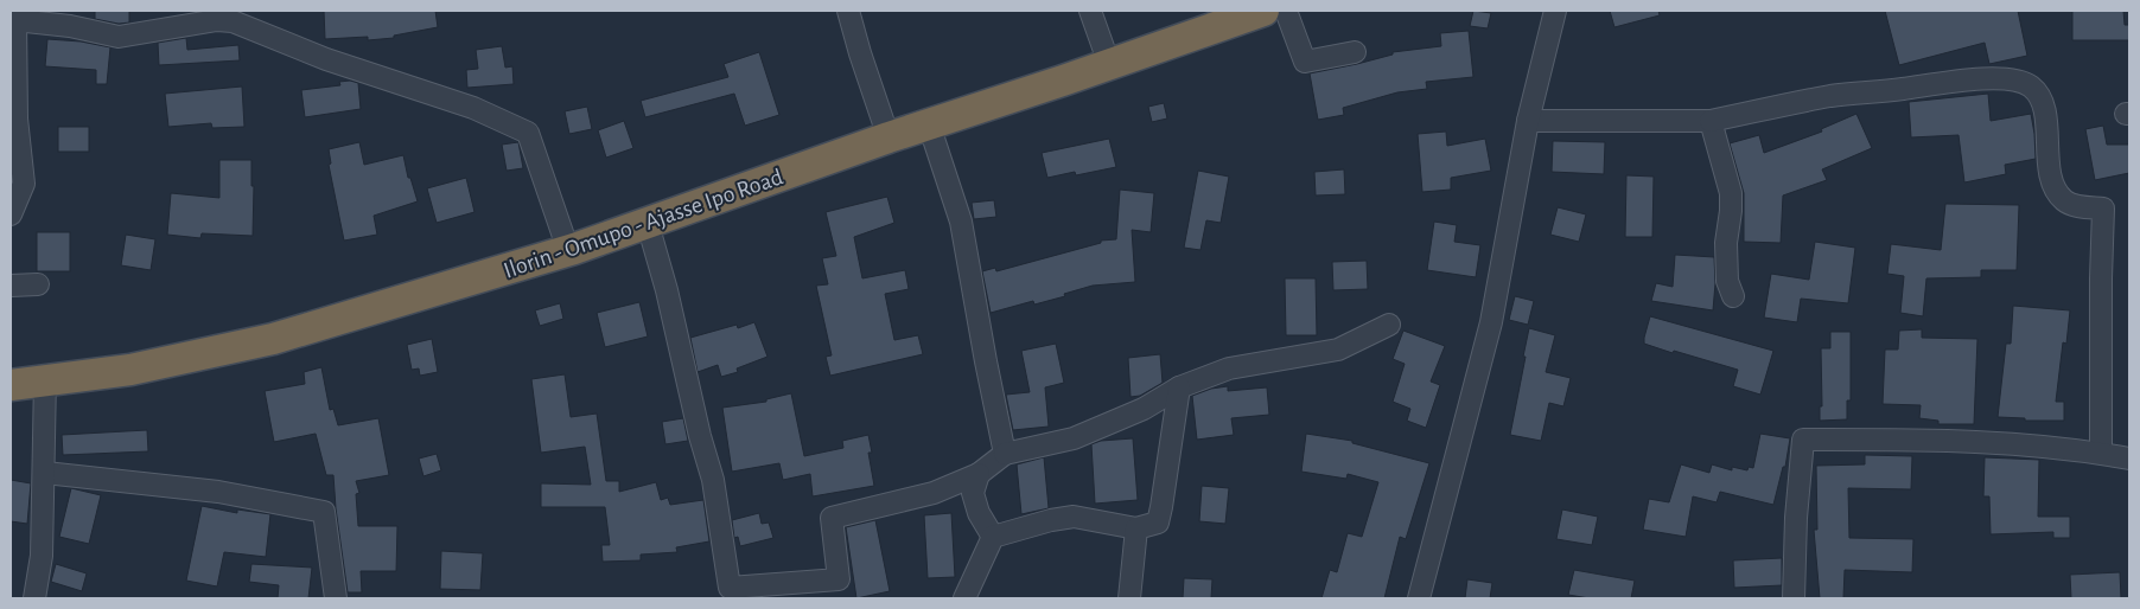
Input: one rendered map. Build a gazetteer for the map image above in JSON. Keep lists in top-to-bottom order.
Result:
{
  "streets": {
    "highway": ["Ilorin - Omupo - Ajasse Ipo Road"]
  }
}
